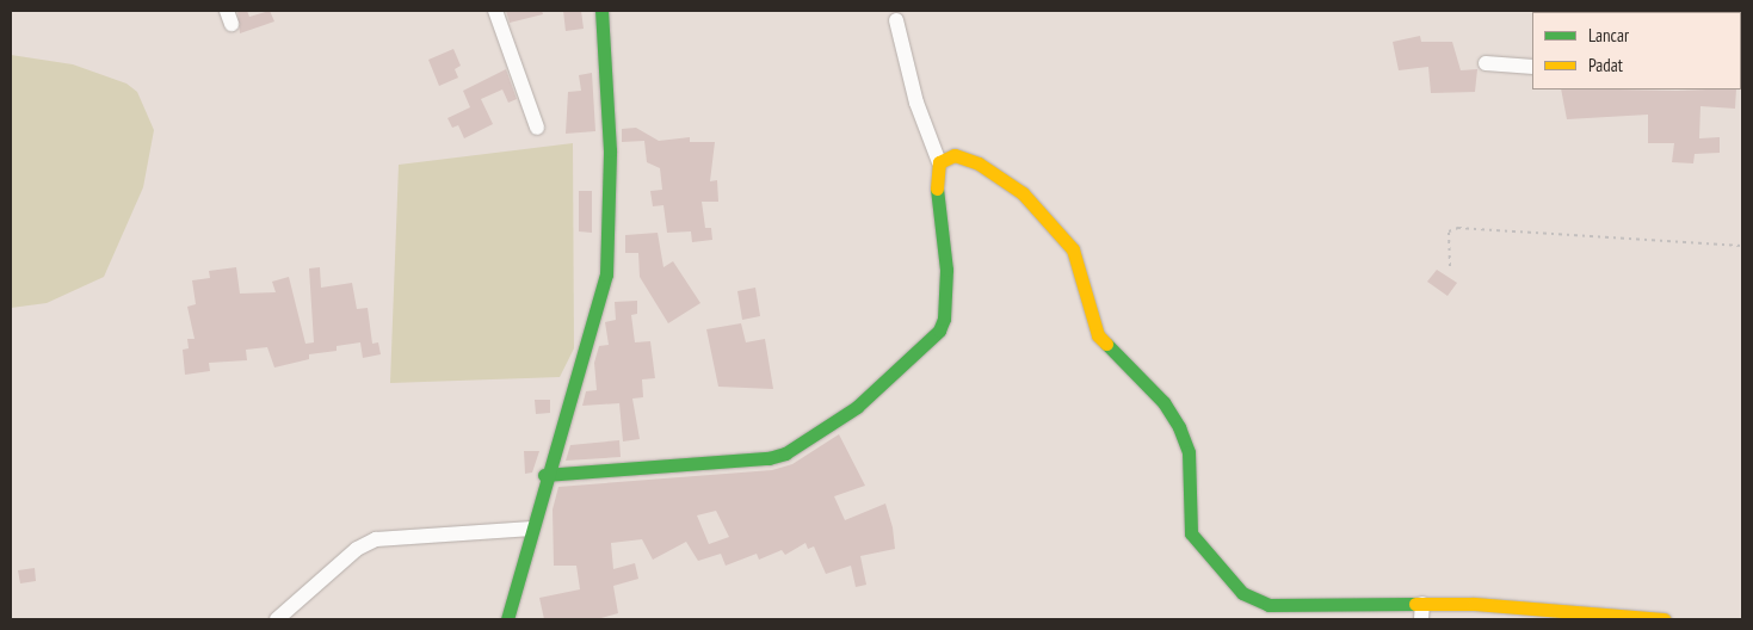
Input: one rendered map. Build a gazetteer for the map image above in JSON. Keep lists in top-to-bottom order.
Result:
{
  "legend": ["Lancar", "Padat"]
}
